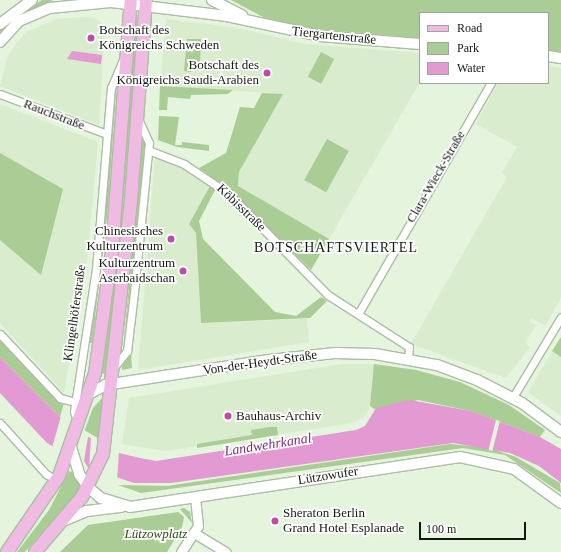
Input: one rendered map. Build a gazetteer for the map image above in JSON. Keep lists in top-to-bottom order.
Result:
{
  "streets": {
    "main road": [
      "Tiergartenstraße",
      "Klingelhöferstraße",
      "Von-der-Heydt-Straße",
      "Lützowufer"
    ],
    "street": ["Rauchstraße", "Clara-Wieck-Straße", "Köbisstraße"]
  },
  "crossings": [
    ["Tiergartenstraße", "Klingelhöferstraße"],
    ["Rauchstraße", "Klingelhöferstraße"],
    ["Clara-Wieck-Straße", "Köbisstraße"],
    ["Köbisstraße", "Von-der-Heydt-Straße"]
  ],
  "districts": ["BOTSCHAFTSVIERTEL"],
  "water": ["Landwehrkanal"],
  "parks": ["Lützowplatz"],
  "places": [
    "Botschaft des Königreichs Schweden",
    "Botschaft des Königreichs Saudi-Arabien",
    "Chinesisches Kulturzentrum",
    "Kulturzentrum Aserbaidschan",
    "Bauhaus-Archiv",
    "Sheraton Berlin Grand Hotel Esplanade"
  ],
  "legend": ["Road", "Park", "Water"],
  "scale_bar": "100 m"
}
